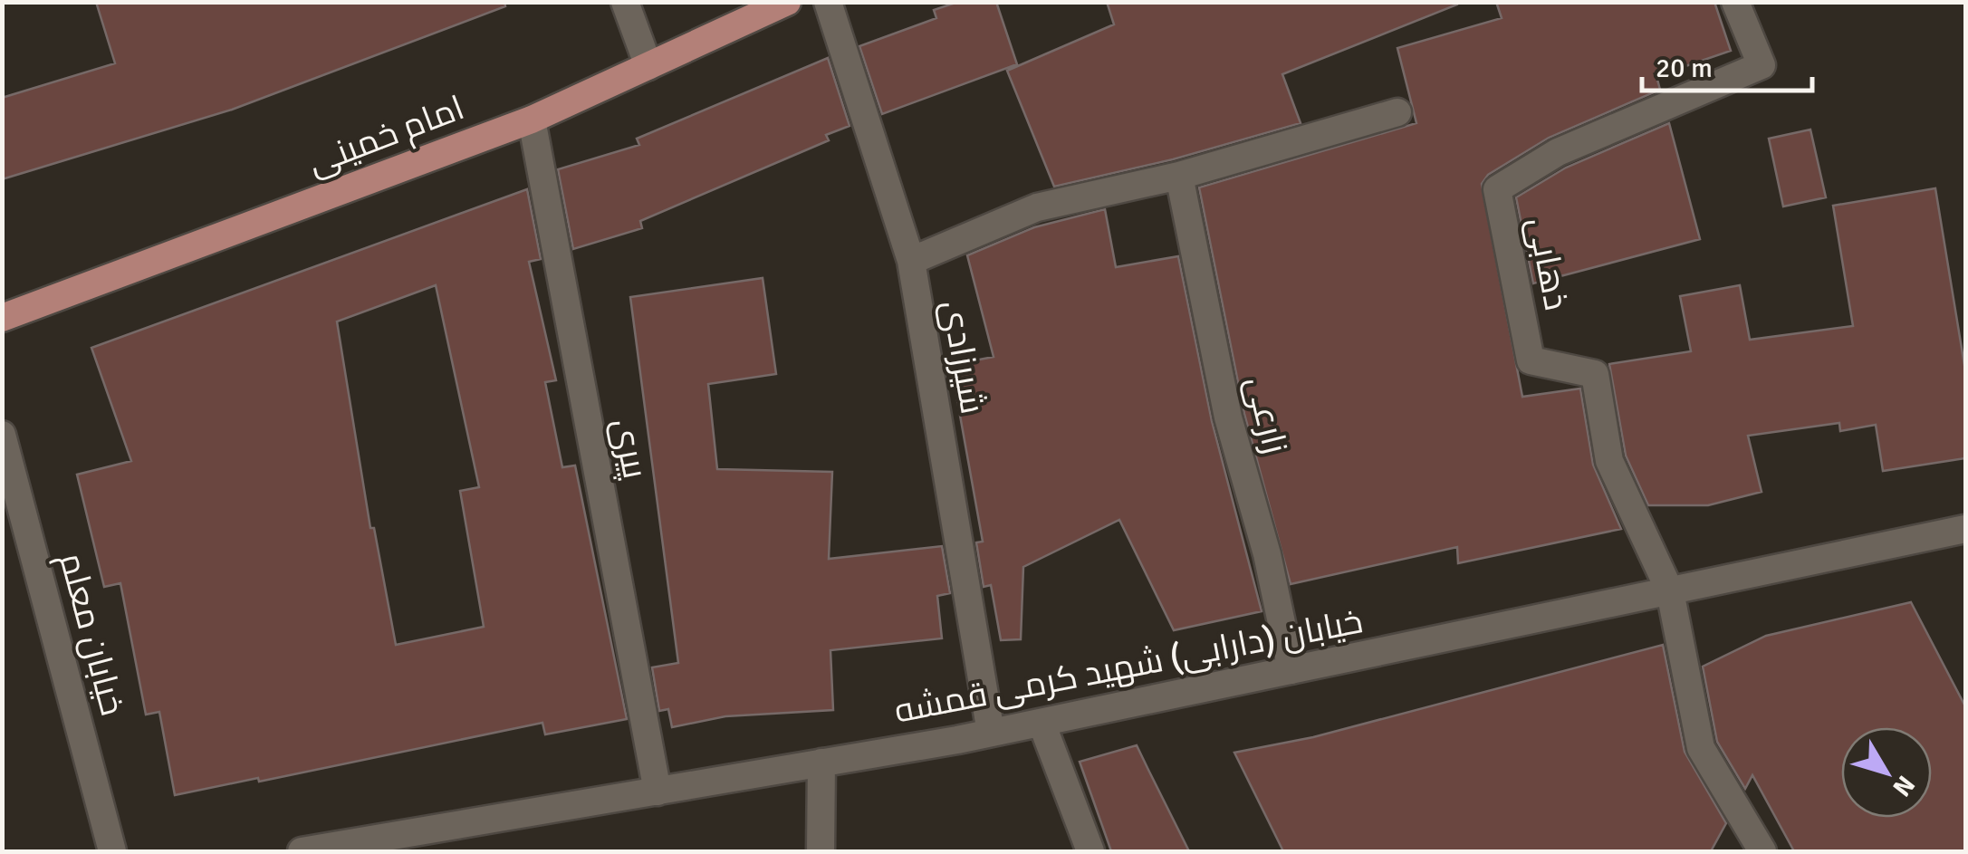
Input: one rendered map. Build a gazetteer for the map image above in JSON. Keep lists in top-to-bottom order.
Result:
{
  "streets": {
    "main road": ["امام خمینی"],
    "street": [
      "ذهابی",
      "شیرزادی",
      "زارعی",
      "پیری",
      "خیابان معلم",
      "خیابان (دارابی) شهید کرمی قمشه"
    ]
  },
  "crossings": [
    ["امام خمینی", "پیری"],
    ["ذهابی", "خیابان (دارابی) شهید کرمی قمشه"],
    ["شیرزادی", "خیابان (دارابی) شهید کرمی قمشه"],
    ["زارعی", "خیابان (دارابی) شهید کرمی قمشه"],
    ["پیری", "خیابان (دارابی) شهید کرمی قمشه"]
  ],
  "scale_bar": "20 m",
  "north": "bottom right"
}
